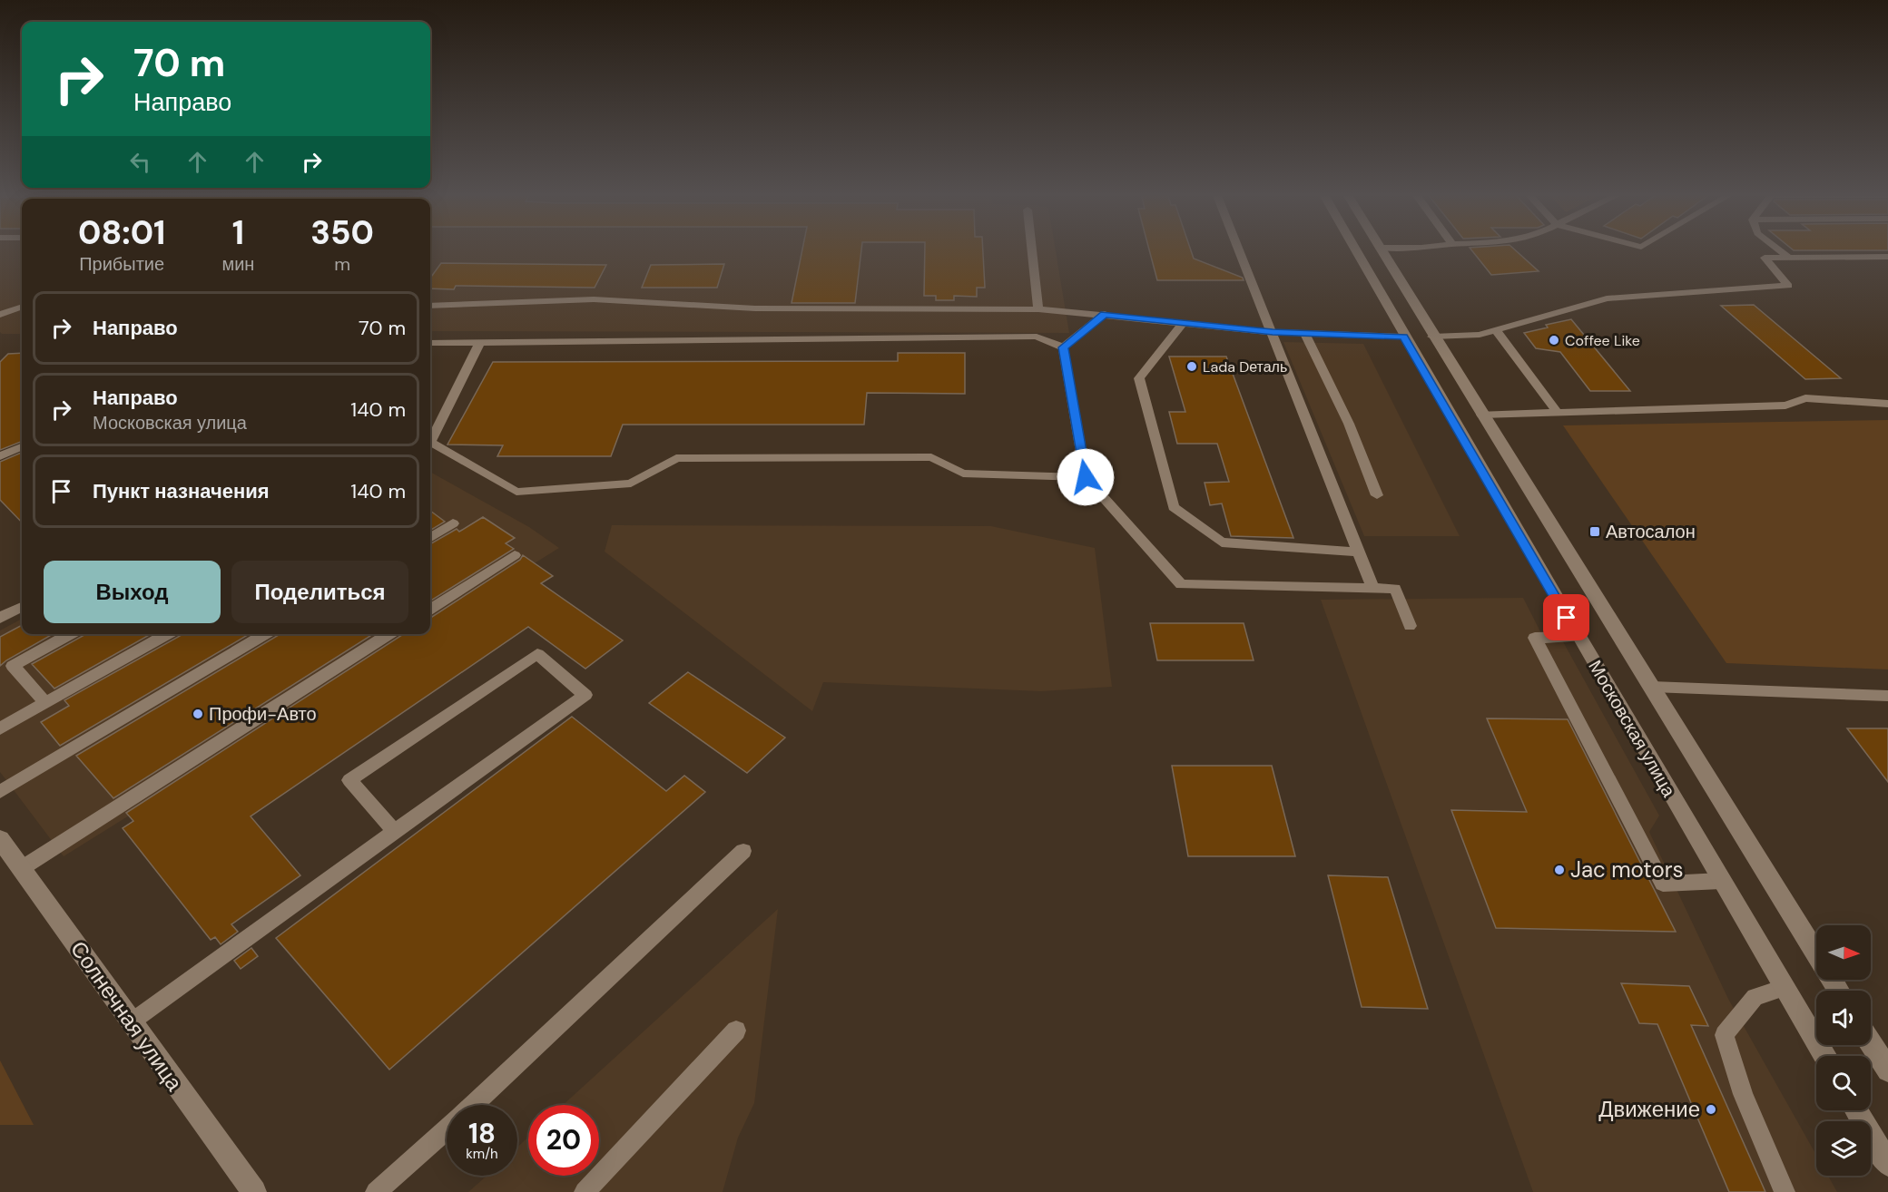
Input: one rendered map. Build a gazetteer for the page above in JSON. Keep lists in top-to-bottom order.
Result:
{
  "streets": {
    "main road": ["Московская улица", "Солнечная улица"]
  },
  "places": {
    "other": [
      "Coffee Like",
      "Lada Dеталь",
      "Профи-Авто",
      "Jac motors",
      "Движение"
    ],
    "transit": ["Автосалон"]
  },
  "north": "right",
  "page": {
    "turn": ["70 m", "Направо"],
    "eta": [
      "08:01",
      "Прибытие",
      "1",
      "мин",
      "350",
      "m"
    ],
    "list": [
      {
        "name": "Направо",
        "value": "70 m"
      },
      {
        "name": "Направо",
        "note": "Московская улица",
        "value": "140 m"
      },
      {
        "name": "Пункт назначения",
        "value": "140 m"
      }
    ],
    "buttons": ["Выход", "Поделиться"],
    "speed": "18 km/h",
    "limit": "20"
  }
}
